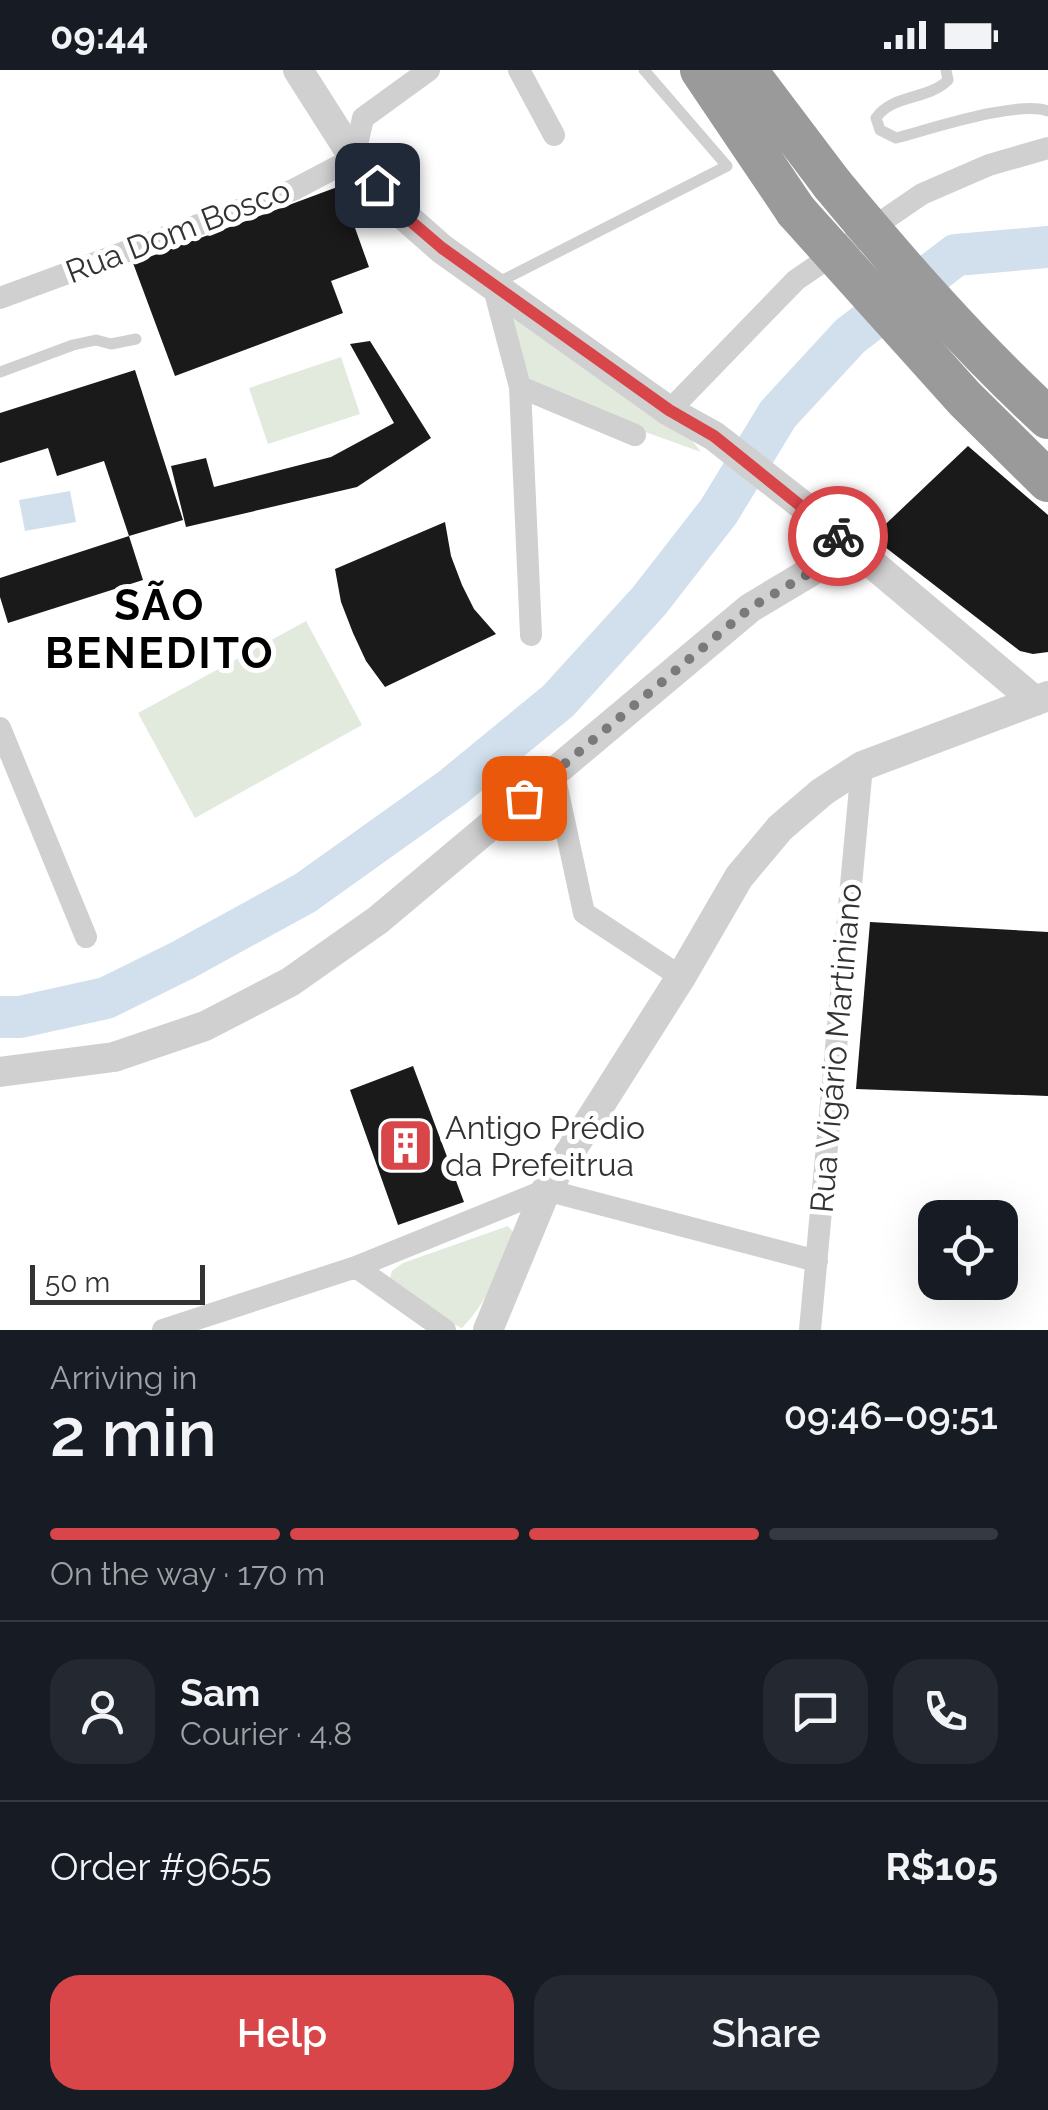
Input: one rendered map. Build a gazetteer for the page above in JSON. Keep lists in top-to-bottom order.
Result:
{
  "streets": {
    "street": ["Rua Dom Bosco", "Rua Vigário Martiniano"]
  },
  "districts": ["SÃO BENEDITO"],
  "places": {
    "building": ["Antigo Prédio da Prefeitrua"]
  },
  "scale_bar": "50 m",
  "page": {
    "status": "09:44",
    "scale": "50 m",
    "heading": ["2 min", "Arriving in", "09:46–09:51"],
    "panel": [
      "Sam",
      "Courier · 4.8",
      "Order #9655",
      "R$105"
    ],
    "bar": "On the way · 170 m",
    "buttons": ["Help", "Share"]
  }
}
